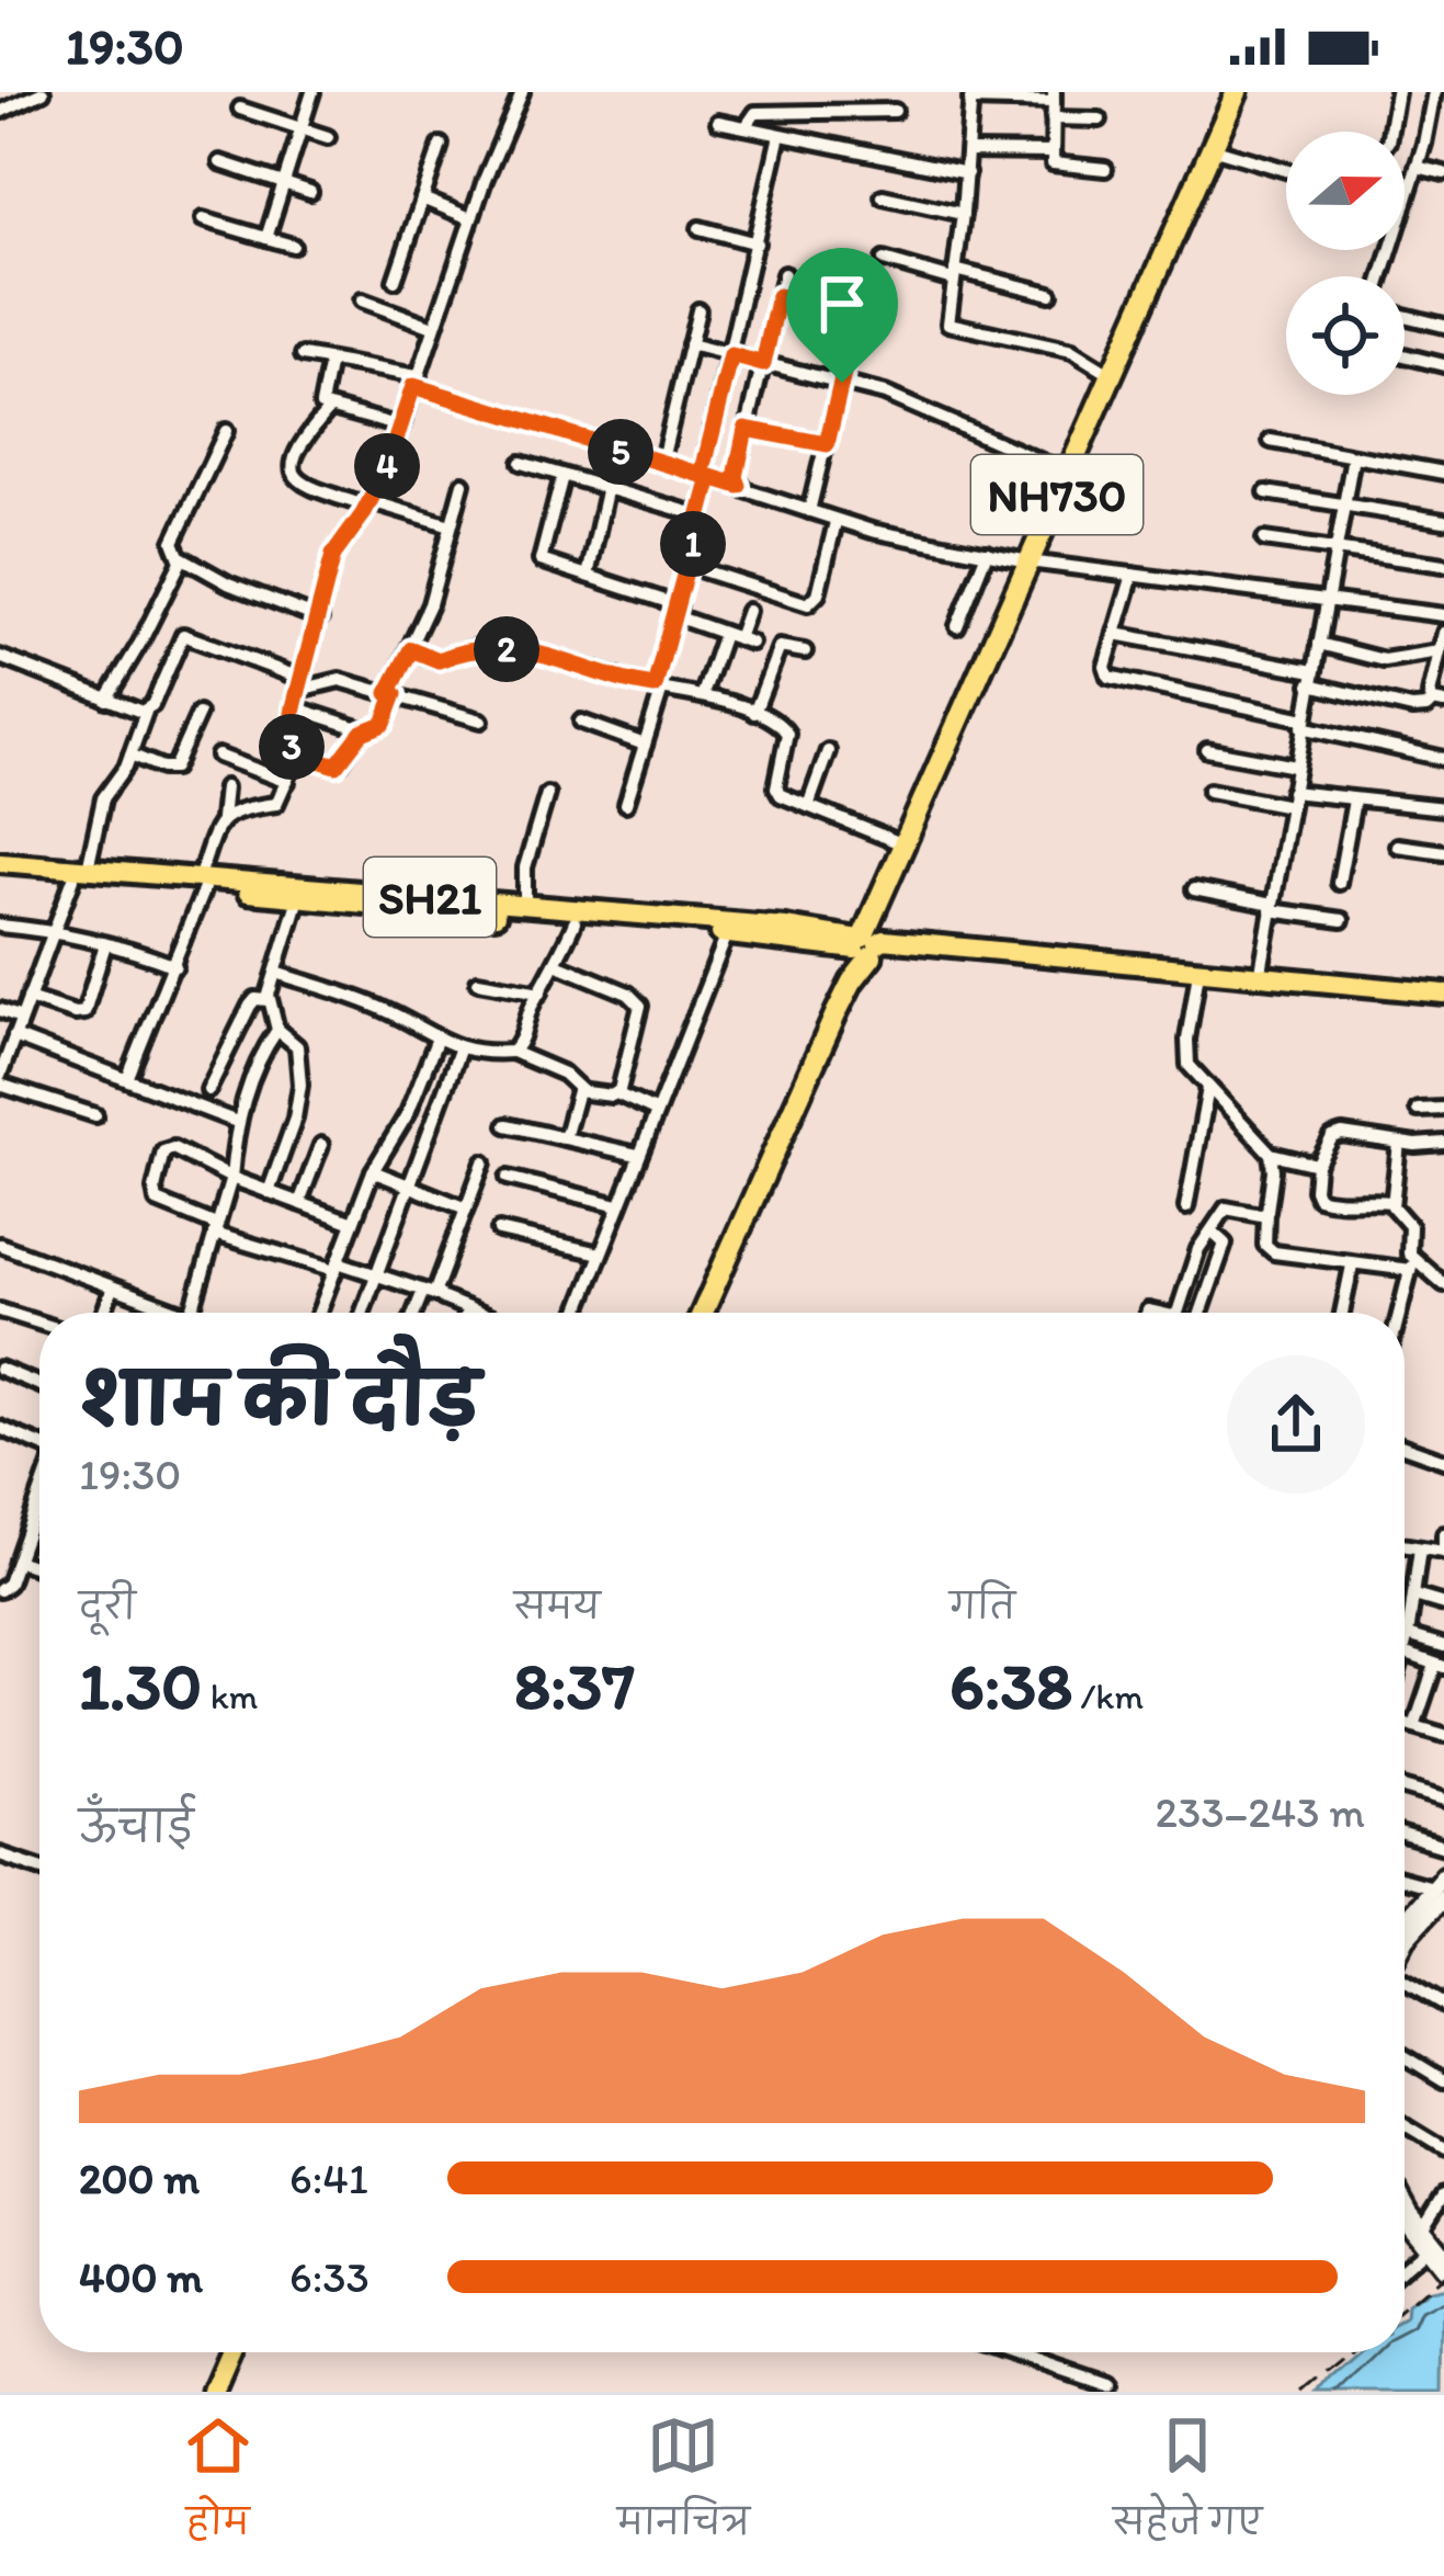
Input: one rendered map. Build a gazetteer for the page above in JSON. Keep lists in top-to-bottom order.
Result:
{
  "streets": {
    "highway": ["NH730"],
    "main road": ["SH21"]
  },
  "crossings": [
    ["NH730", "SH21"]
  ],
  "north": "right",
  "page": {
    "status": "19:30",
    "pins": [
      "5",
      "4",
      "1",
      "2",
      "3"
    ],
    "heading": ["शाम की दौड़", "19:30"],
    "stats": [
      ["दूरी", "1.30 km"],
      ["समय", "8:37"],
      ["गति", "6:38 /km"]
    ],
    "chart": ["ऊँचाई", "233–243 m"],
    "list": [
      {
        "name": "200 m",
        "note": "6:41"
      },
      {
        "name": "400 m",
        "note": "6:33"
      }
    ],
    "tabs": ["होम", "मानचित्र", "सहेजे गए"]
  }
}
